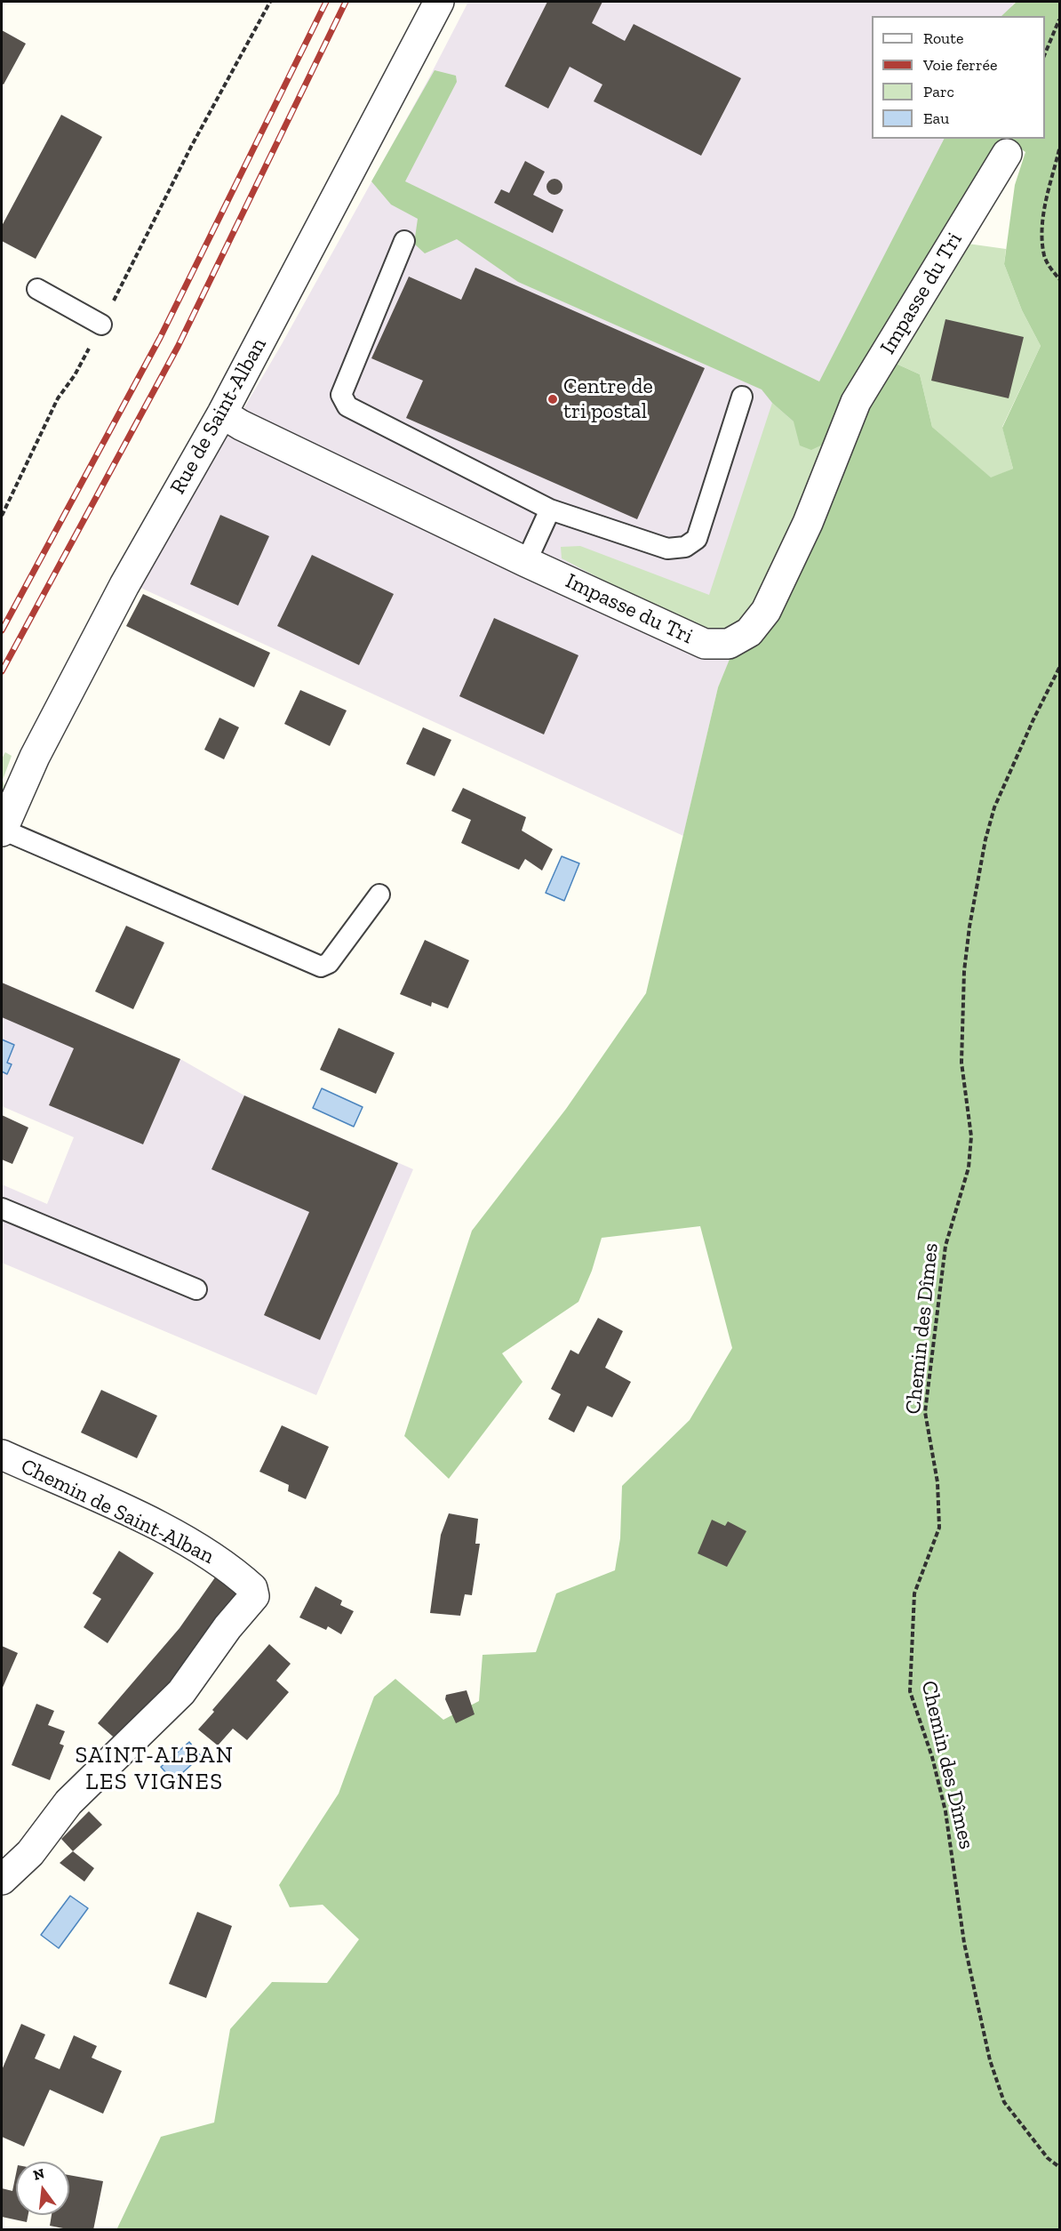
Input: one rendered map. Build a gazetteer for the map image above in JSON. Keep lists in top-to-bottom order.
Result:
{
  "streets": {
    "street": ["Impasse du Tri", "Rue de Saint-Alban", "Chemin de Saint-Alban"],
    "path": ["Chemin des Dîmes"]
  },
  "crossings": [
    ["Impasse du Tri", "Rue de Saint-Alban"]
  ],
  "districts": ["SAINT-ALBAN LES VIGNES"],
  "places": ["Centre de tri postal"],
  "legend": [
    "Route",
    "Voie ferrée",
    "Parc",
    "Eau"
  ],
  "north": "top"
}
